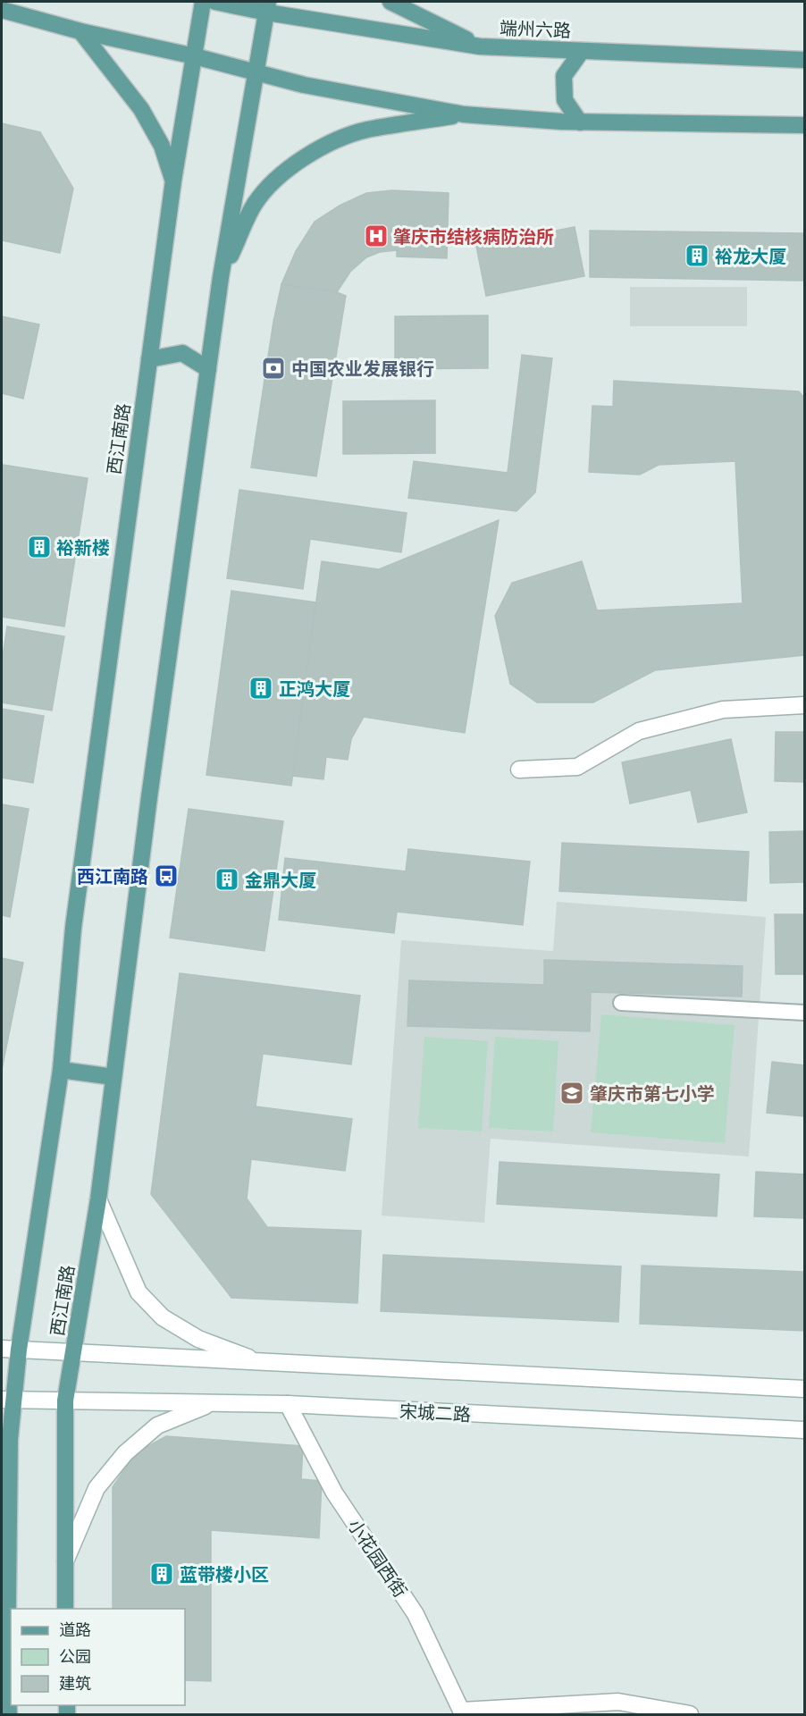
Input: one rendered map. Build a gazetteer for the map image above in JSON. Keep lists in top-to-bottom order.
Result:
{
  "streets": {
    "main road": [
      "端州六路",
      "西江南路",
      "宋城二路",
      "小花园西街"
    ]
  },
  "crossings": [
    ["端州六路", "西江南路"],
    ["西江南路", "宋城二路"],
    ["宋城二路", "小花园西街"]
  ],
  "places": {
    "hospital": ["肇庆市结核病防治所"],
    "building": [
      "裕龙大厦",
      "裕新楼",
      "正鸿大厦",
      "金鼎大厦",
      "蓝带楼小区"
    ],
    "bank": ["中国农业发展银行"],
    "bus stop": ["西江南路"],
    "school or university": ["肇庆市第七小学"]
  },
  "legend": ["道路", "公园", "建筑"]
}
